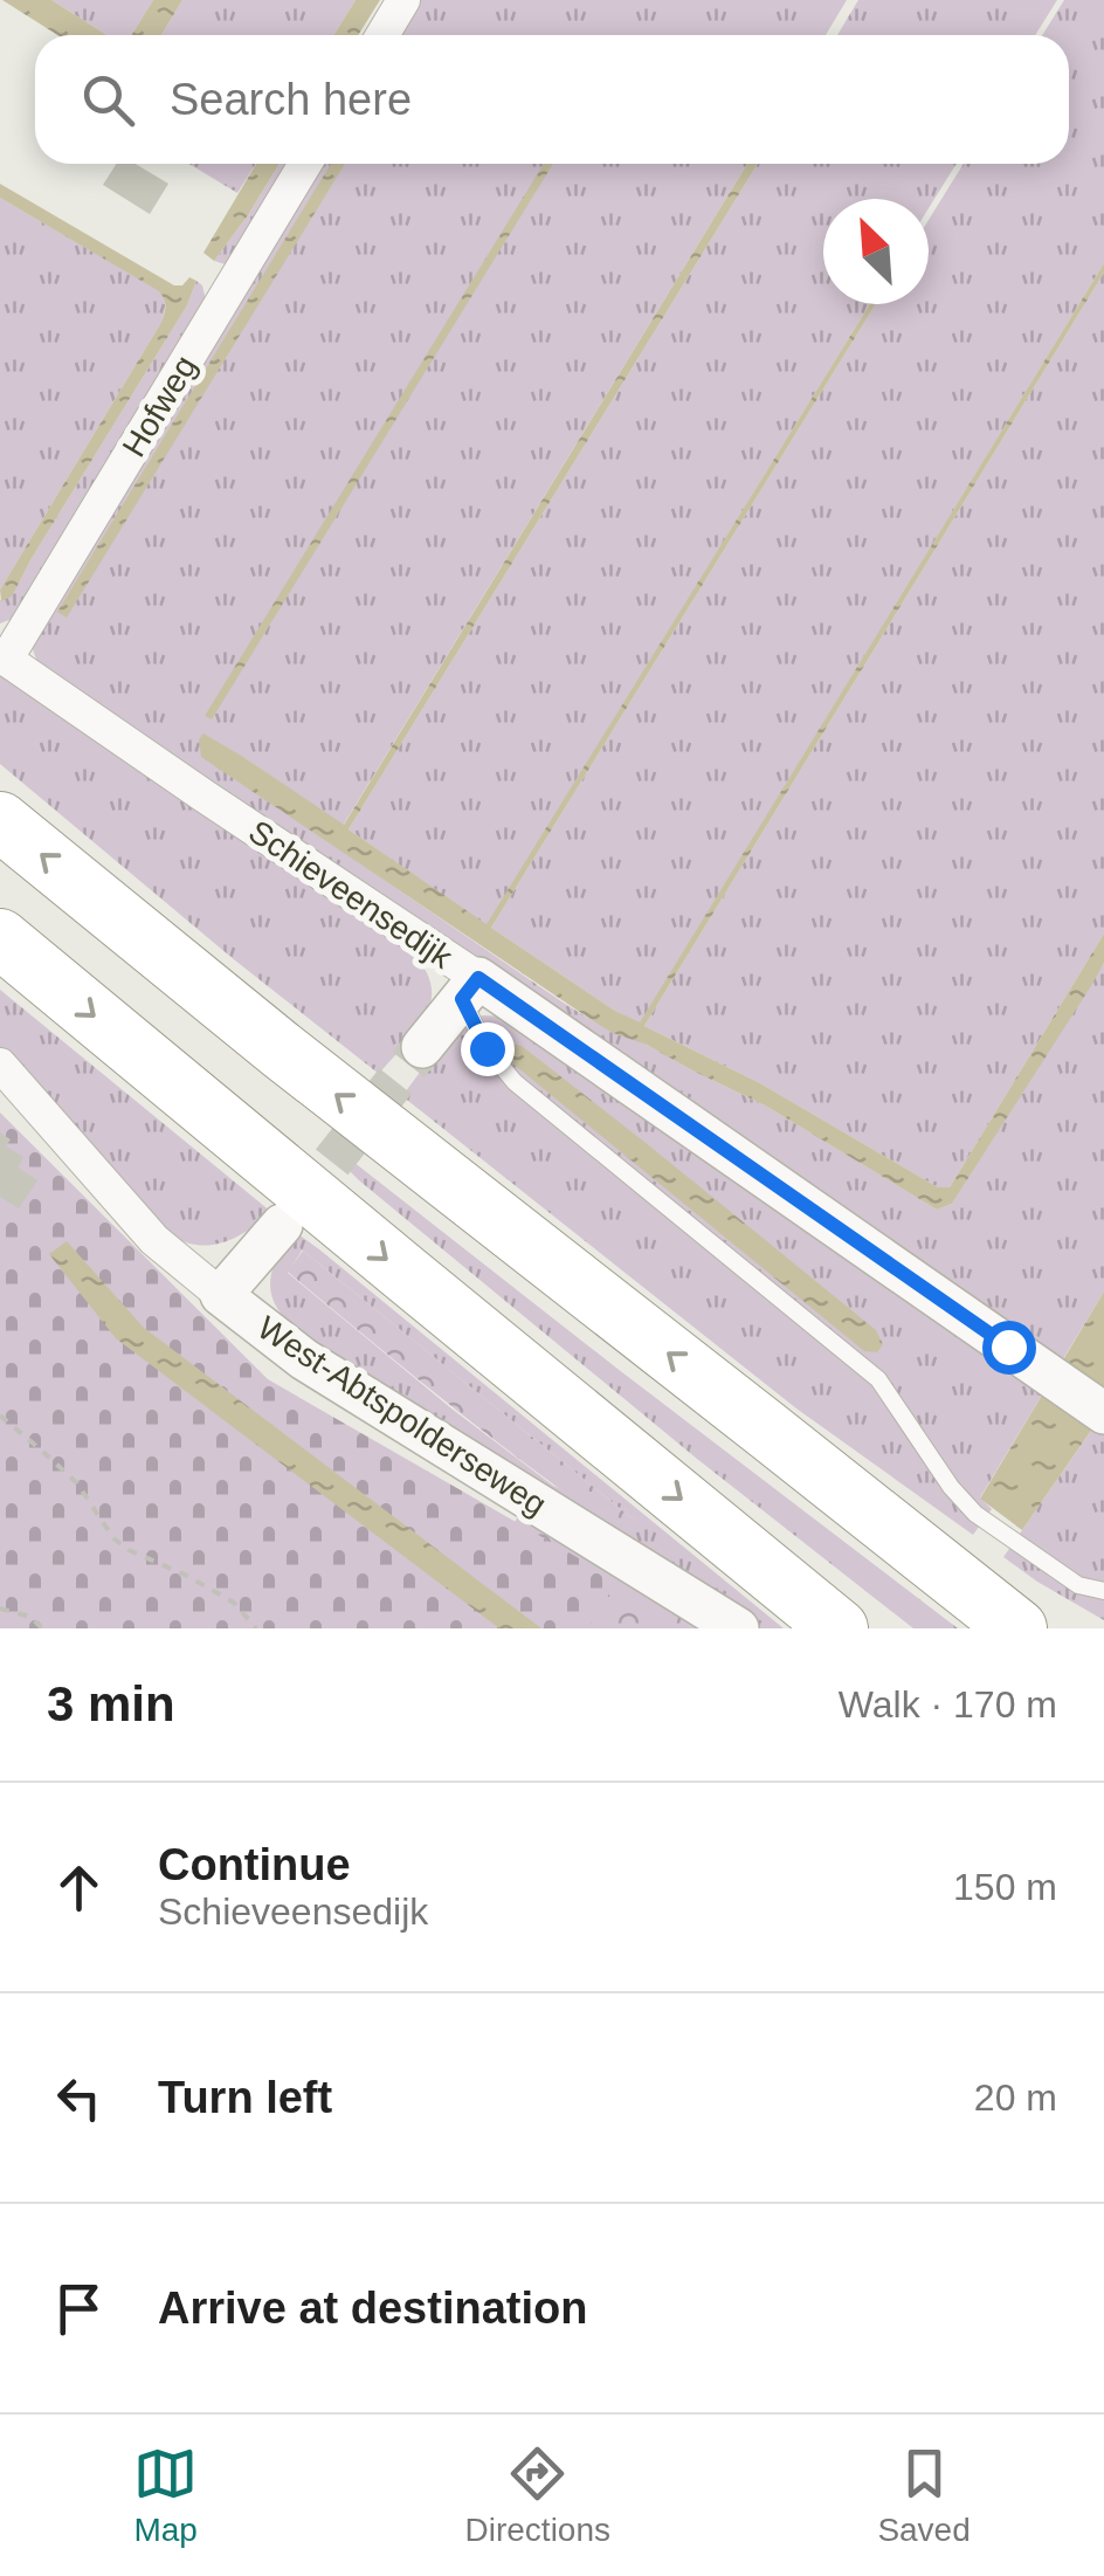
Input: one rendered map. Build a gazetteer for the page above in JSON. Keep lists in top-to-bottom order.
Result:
{
  "streets": {
    "street": ["Hofweg", "Schieveensedijk", "West-Abtspolderseweg"]
  },
  "crossings": [
    ["Hofweg", "Schieveensedijk"]
  ],
  "north": "top left",
  "page": {
    "search": "Search here",
    "heading": ["3 min", "Walk · 170 m"],
    "list": [
      ["Continue", "Schieveensedijk", "150 m"],
      ["Turn left", "20 m"],
      "Arrive at destination"
    ],
    "nav": ["Map", "Directions", "Saved"]
  }
}
